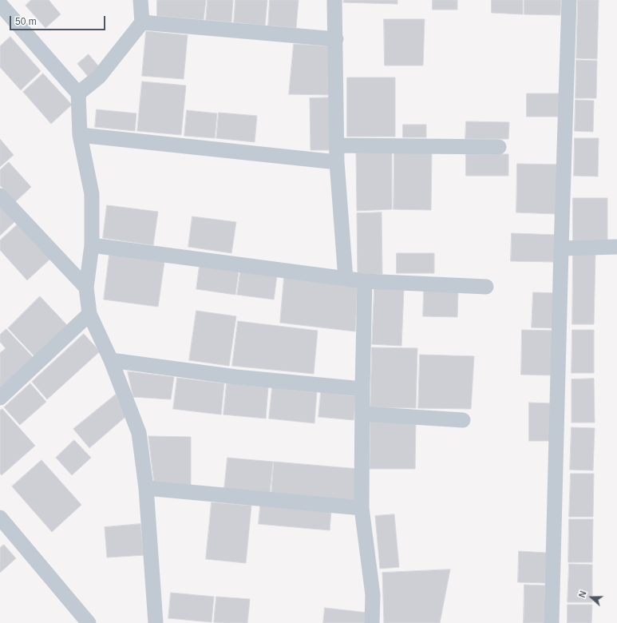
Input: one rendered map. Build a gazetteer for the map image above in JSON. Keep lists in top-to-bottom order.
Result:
{
  "scale_bar": "50 m",
  "north": "left"
}
